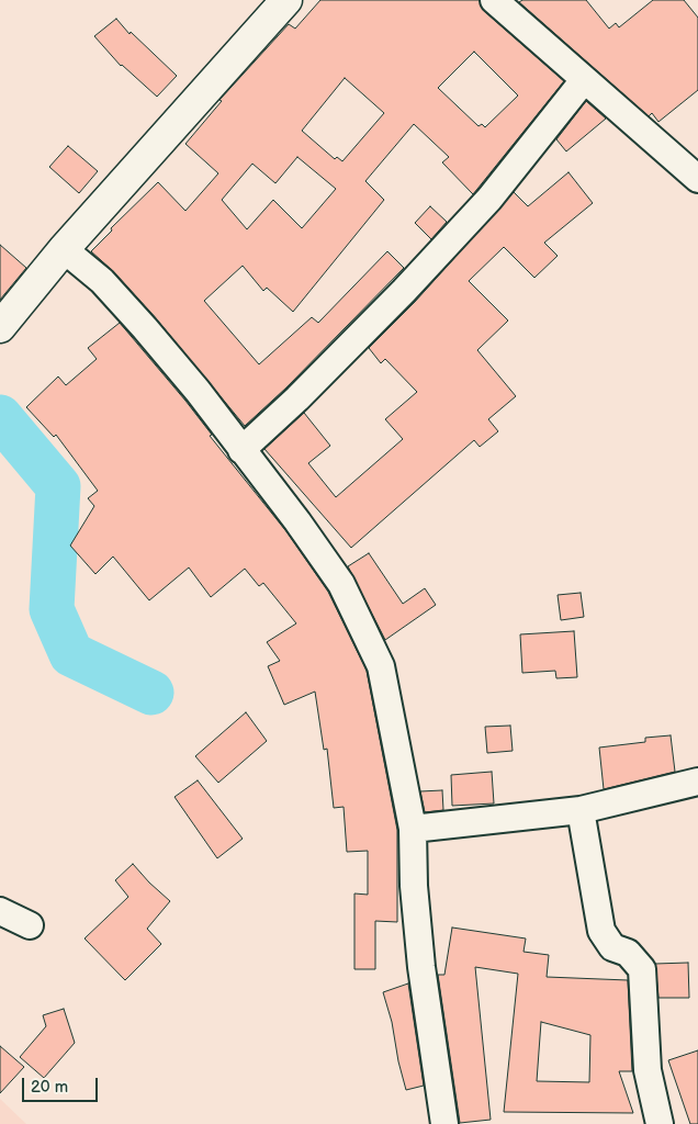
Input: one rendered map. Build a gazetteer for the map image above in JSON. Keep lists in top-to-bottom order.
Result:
{
  "scale_bar": "20 m"
}
